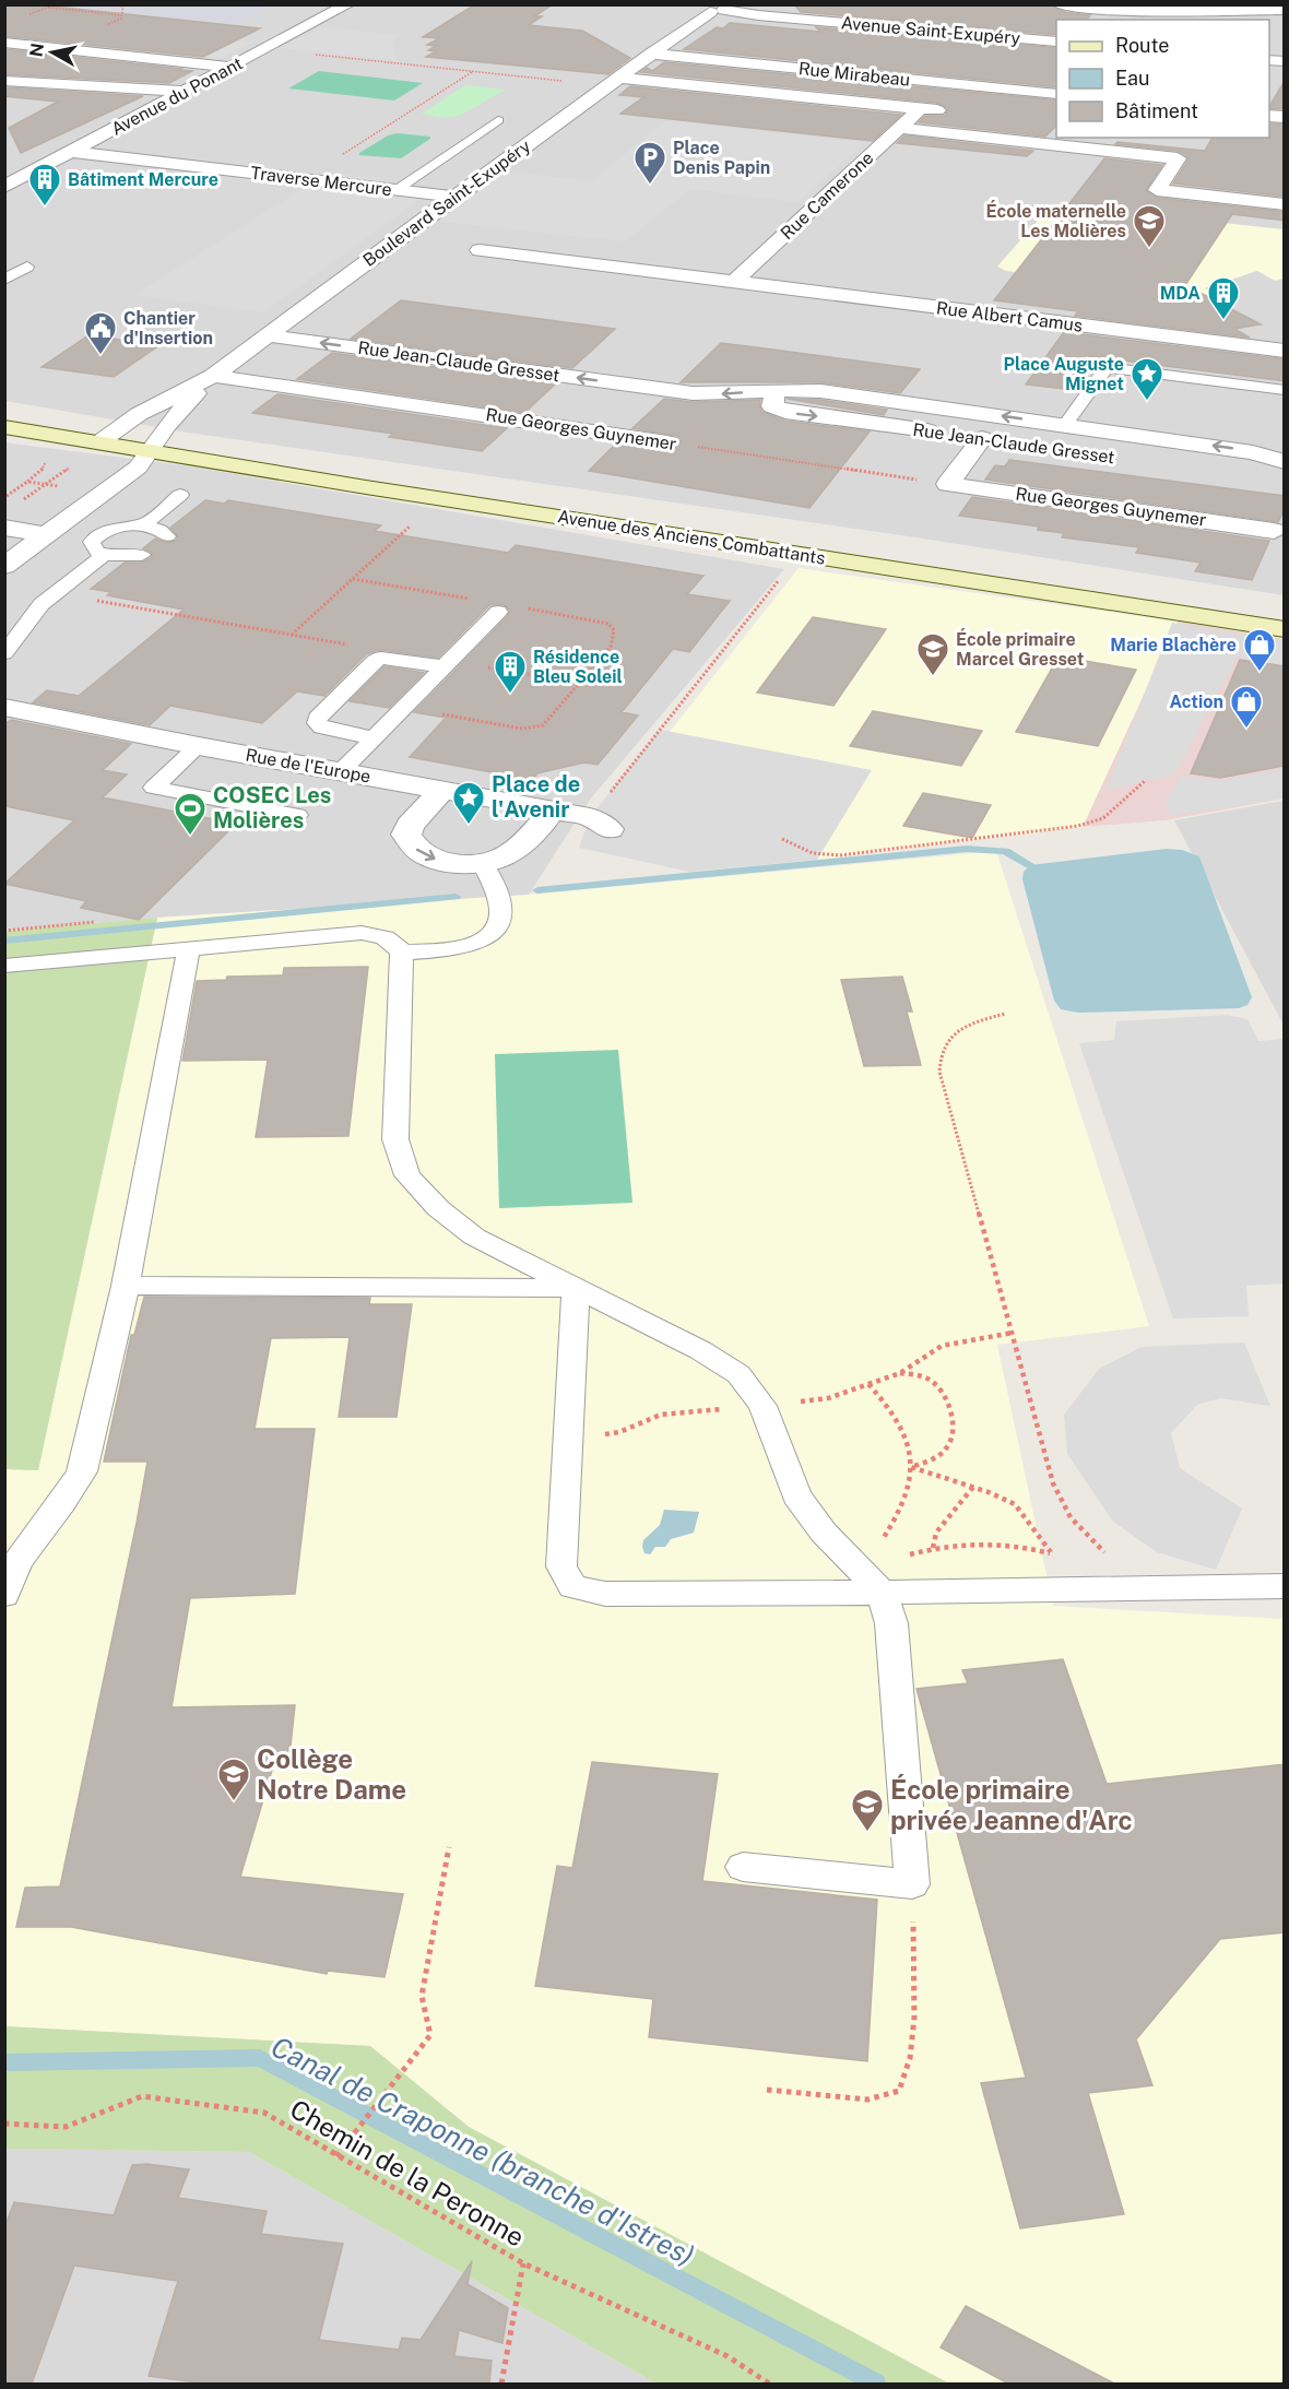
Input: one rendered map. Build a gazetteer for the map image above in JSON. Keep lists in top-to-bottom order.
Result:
{
  "streets": {
    "main road": ["Avenue des Anciens Combattants"],
    "street": [
      "Avenue Saint-Exupéry",
      "Rue Mirabeau",
      "Avenue du Ponant",
      "Traverse Mercure",
      "Rue Camerone",
      "Boulevard Saint-Exupéry",
      "Rue Albert Camus",
      "Rue Jean-Claude Gresset",
      "Rue Georges Guynemer",
      "Rue de l'Europe"
    ],
    "path": ["Chemin de la Peronne"]
  },
  "crossings": [
    ["Avenue Saint-Exupéry", "Boulevard Saint-Exupéry"],
    ["Rue Mirabeau", "Boulevard Saint-Exupéry"],
    ["Avenue du Ponant", "Traverse Mercure"],
    ["Traverse Mercure", "Boulevard Saint-Exupéry"],
    ["Rue Camerone", "Rue Albert Camus"],
    ["Boulevard Saint-Exupéry", "Rue Jean-Claude Gresset"],
    ["Boulevard Saint-Exupéry", "Rue Georges Guynemer"],
    ["Boulevard Saint-Exupéry", "Avenue des Anciens Combattants"]
  ],
  "water": ["Canal de Craponne (branche d'Istres)"],
  "places": {
    "parking": ["Place Denis Papin"],
    "building": ["Bâtiment Mercure", "MDA", "Résidence Bleu Soleil"],
    "school or university": [
      "École maternelle Les Molières",
      "École primaire Marcel Gresset",
      "Collège Notre Dame",
      "École primaire privée Jeanne d'Arc"
    ],
    "public building": ["Chantier d'Insertion"],
    "place": ["Place Auguste Mignet", "Place de l'Avenir"],
    "shop": ["Marie Blachère", "Action"],
    "sports": ["COSEC Les Molières"]
  },
  "legend": ["Route", "Eau", "Bâtiment"],
  "north": "left"
}
